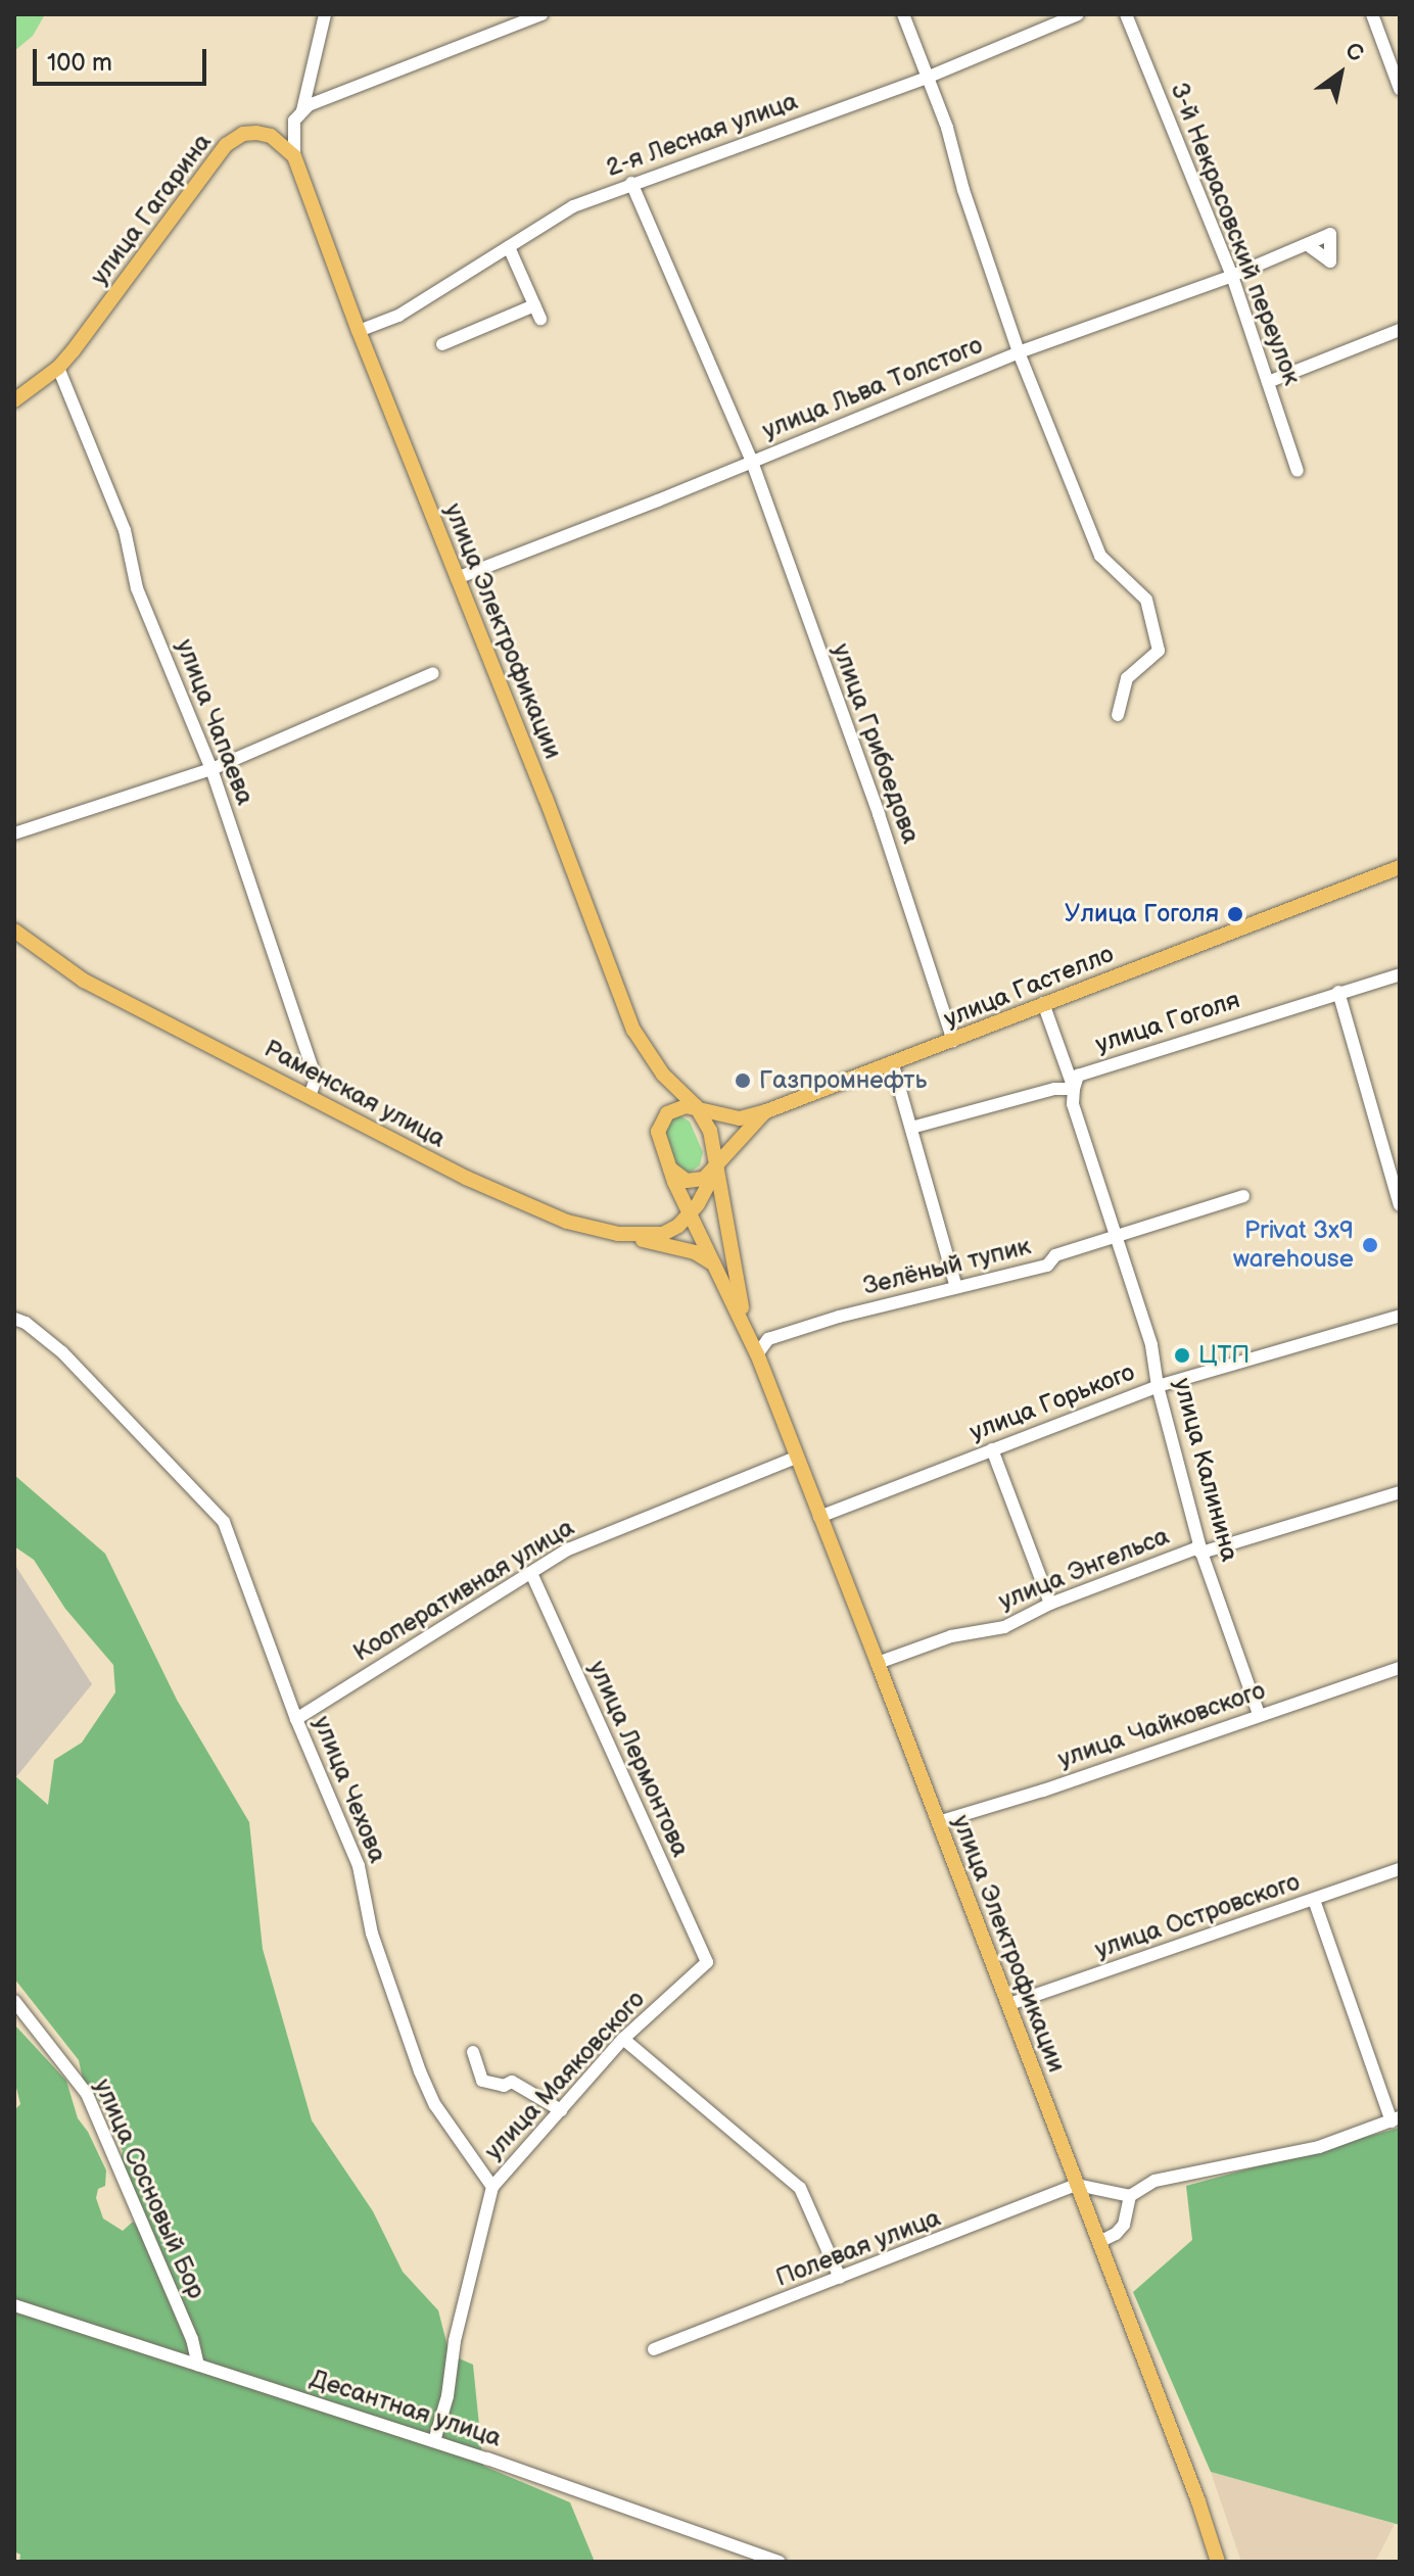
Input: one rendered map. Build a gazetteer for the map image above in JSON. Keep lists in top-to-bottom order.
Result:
{
  "streets": {
    "main road": [
      "улица Гагарина",
      "улица Электрофикации",
      "улица Гастелло",
      "Раменская улица"
    ],
    "street": [
      "2-я Лесная улица",
      "3-й Некрасовский переулок",
      "улица Льва Толстого",
      "улица Чапаева",
      "улица Грибоедова",
      "улица Гоголя",
      "Зелёный тупик",
      "улица Горького",
      "улица Калинина",
      "улица Энгельса",
      "Кооперативная улица",
      "улица Чайковского",
      "улица Лермонтова",
      "улица Чехова",
      "улица Островского",
      "улица Маяковского",
      "улица Сосновый Бор",
      "Полевая улица",
      "Десантная улица"
    ]
  },
  "crossings": [
    ["2-я Лесная улица", "улица Электрофикации"],
    ["2-я Лесная улица", "улица Грибоедова"],
    ["улица Гагарина", "улица Электрофикации"],
    ["улица Гагарина", "улица Чапаева"],
    ["3-й Некрасовский переулок", "улица Льва Толстого"],
    ["улица Льва Толстого", "улица Электрофикации"],
    ["улица Льва Толстого", "улица Грибоедова"],
    ["улица Электрофикации", "улица Гастелло"],
    ["улица Электрофикации", "Зелёный тупик"],
    ["улица Электрофикации", "улица Горького"],
    ["улица Электрофикации", "улица Энгельса"],
    ["улица Электрофикации", "Кооперативная улица"],
    ["улица Электрофикации", "улица Чайковского"],
    ["улица Электрофикации", "улица Островского"],
    ["улица Электрофикации", "Полевая улица"],
    ["улица Чапаева", "Раменская улица"],
    ["улица Грибоедова", "улица Гастелло"],
    ["улица Гастелло", "улица Калинина"],
    ["улица Гоголя", "улица Калинина"],
    ["Зелёный тупик", "улица Калинина"],
    ["улица Горького", "улица Калинина"],
    ["улица Калинина", "улица Энгельса"],
    ["улица Калинина", "улица Чайковского"],
    ["Кооперативная улица", "улица Лермонтова"],
    ["Кооперативная улица", "улица Чехова"],
    ["улица Лермонтова", "улица Маяковского"],
    ["улица Чехова", "улица Маяковского"],
    ["улица Сосновый Бор", "Десантная улица"]
  ],
  "places": [
    "Улица Гоголя",
    "Газпромнефть",
    "Privat 3x9 warehouse",
    "ЦТП"
  ],
  "scale_bar": "100 m",
  "north": "top right"
}
